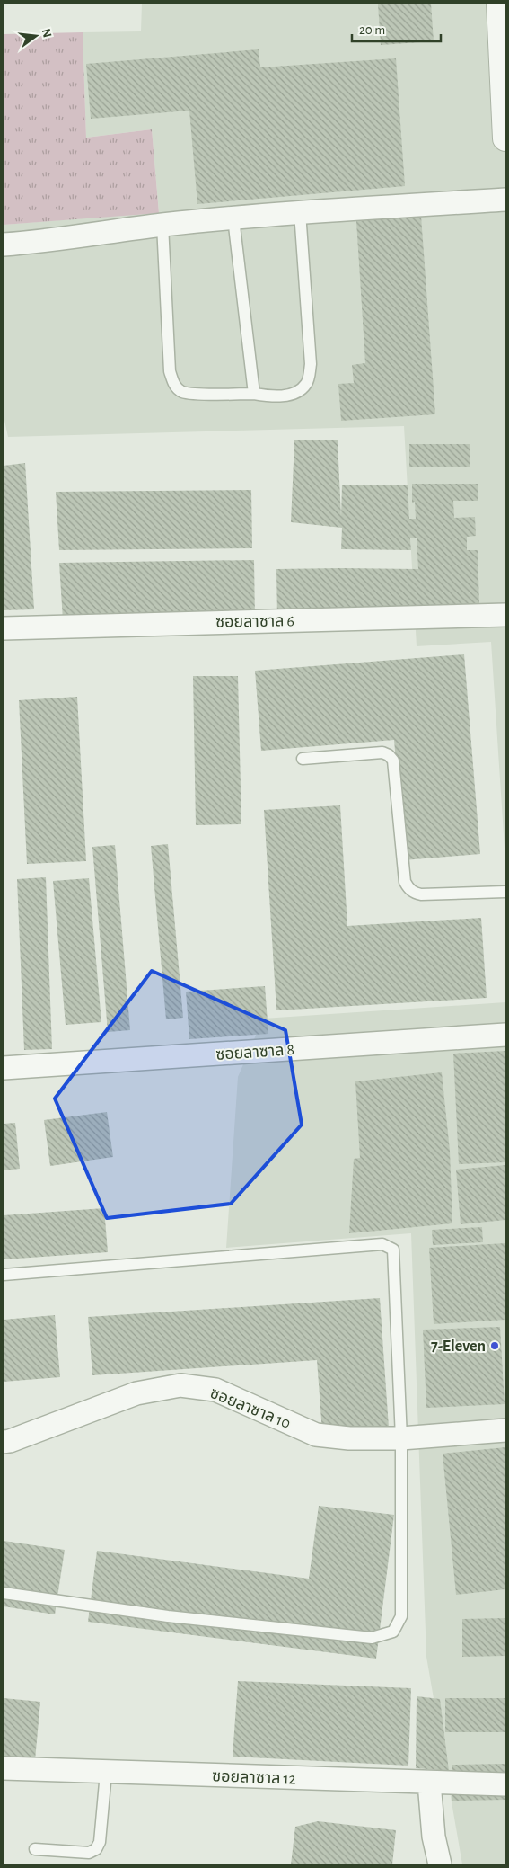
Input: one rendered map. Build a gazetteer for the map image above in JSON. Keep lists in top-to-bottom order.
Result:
{
  "streets": {
    "street": [
      "ซอยลาซาล 6",
      "ซอยลาซาล 8",
      "ซอยลาซาล 10",
      "ซอยลาซาล 12"
    ]
  },
  "places": ["7-Eleven"],
  "scale_bar": "20 m",
  "north": "right"
}
